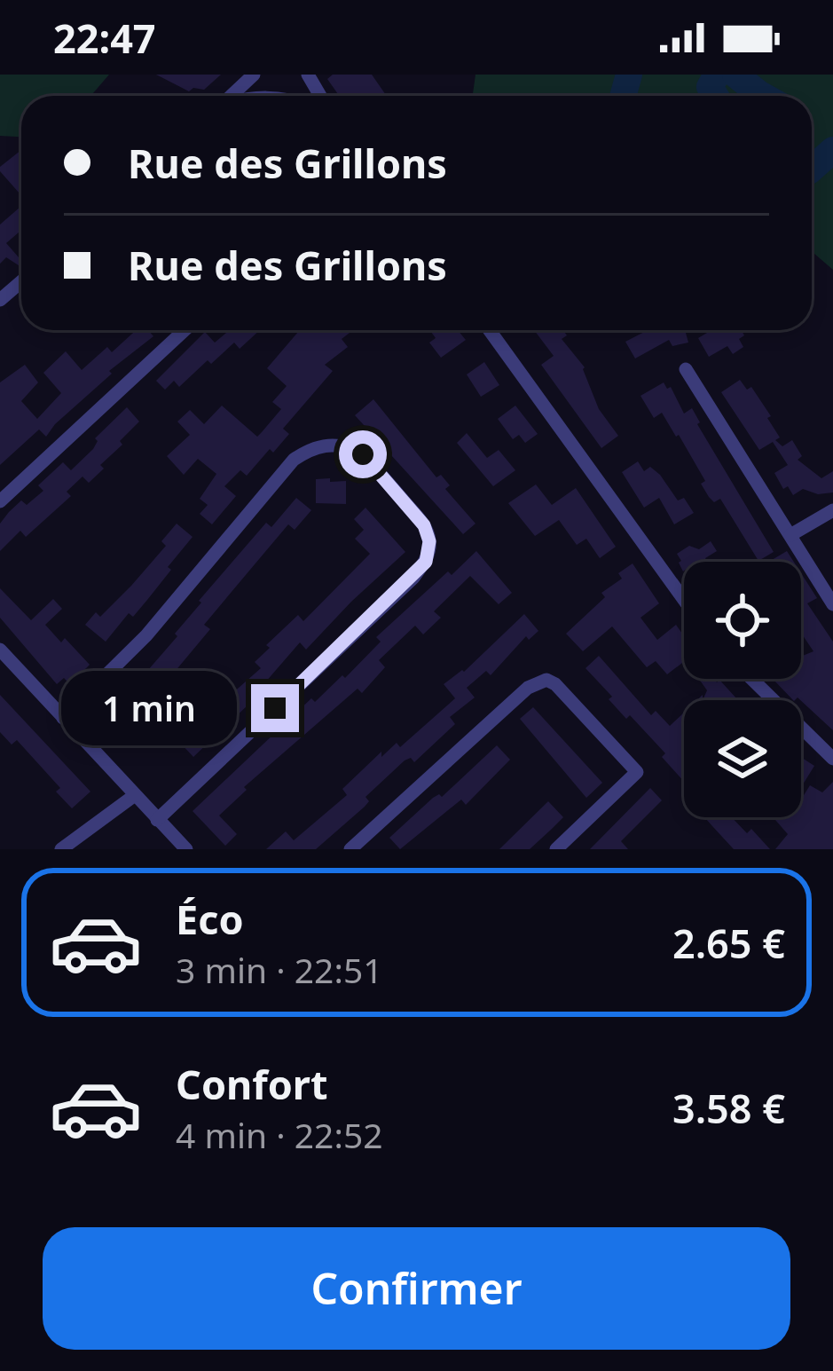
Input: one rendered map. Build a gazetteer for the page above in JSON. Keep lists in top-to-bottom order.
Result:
{
  "page": {
    "status": "22:47",
    "banner": ["Rue des Grillons", "Rue des Grillons"],
    "bubble": "1 min",
    "list": [
      {
        "name": "Éco",
        "note": "3 min · 22:51",
        "value": "2.65 €"
      },
      {
        "name": "Confort",
        "note": "4 min · 22:52",
        "value": "3.58 €"
      }
    ],
    "buttons": "Confirmer"
  }
}
